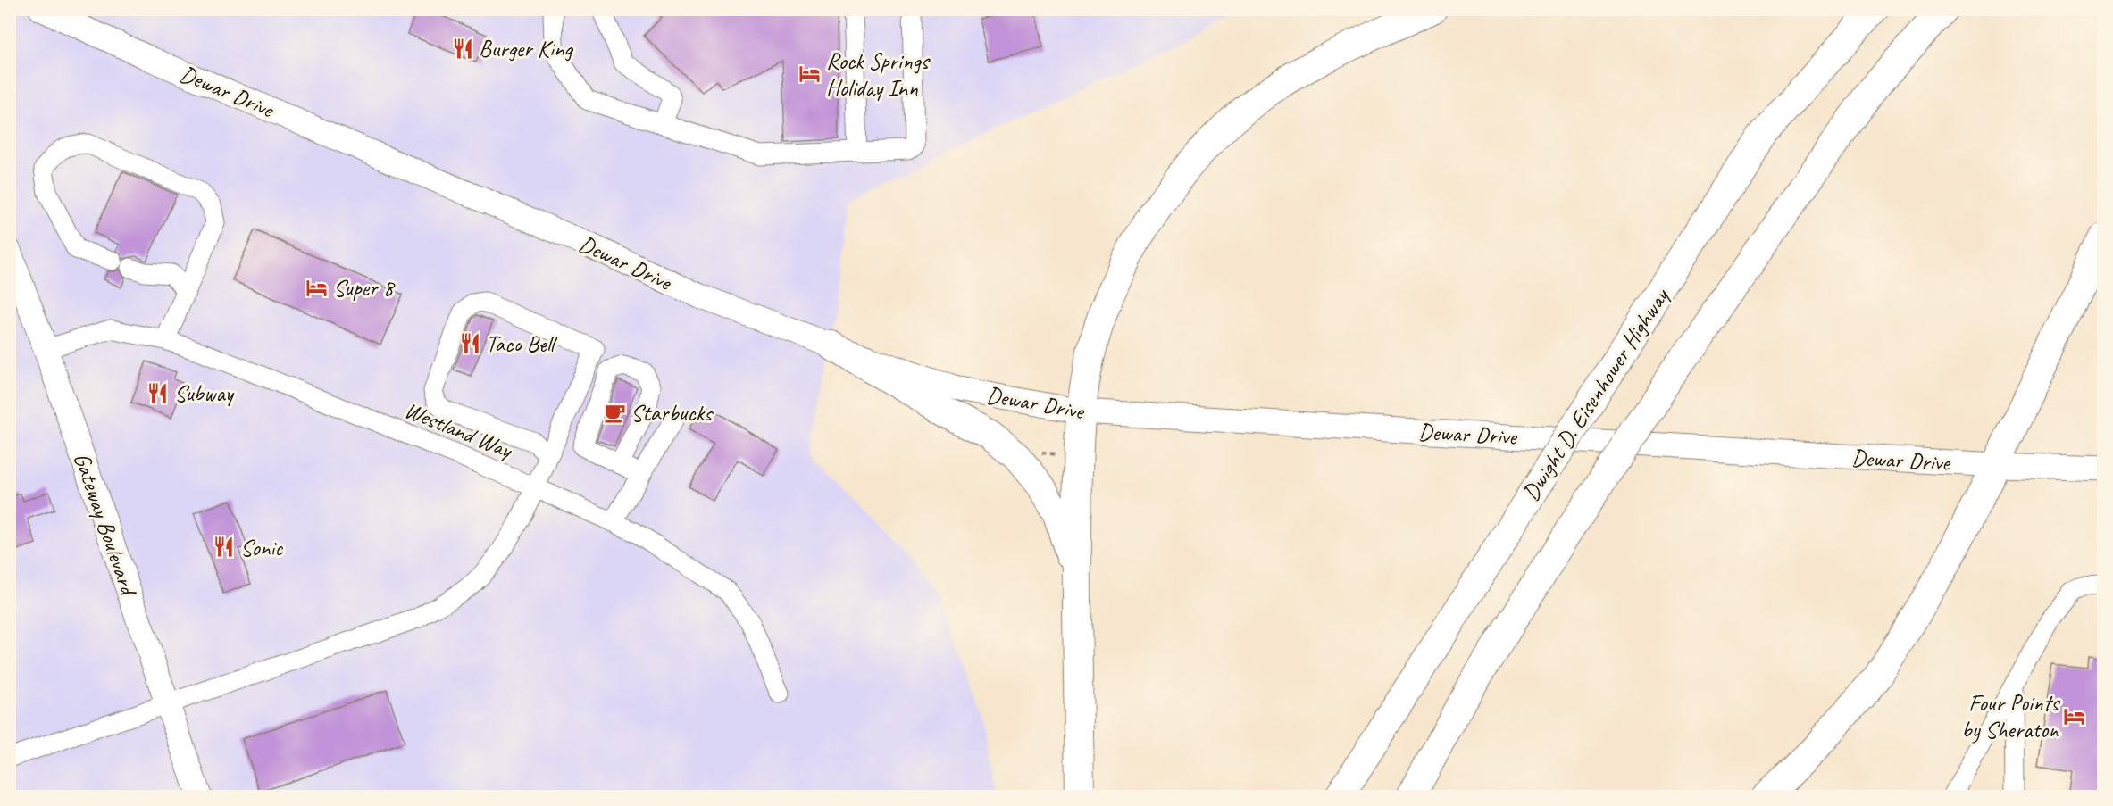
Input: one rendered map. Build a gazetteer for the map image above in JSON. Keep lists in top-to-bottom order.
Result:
{
  "streets": {
    "highway": ["Dwight D. Eisenhower Highway"],
    "main road": ["Dewar Drive", "Gateway Boulevard"],
    "street": ["Westland Way"]
  },
  "crossings": [
    ["Westland Way", "Gateway Boulevard"]
  ],
  "places": {
    "restaurant": [
      "Burger King",
      "Taco Bell",
      "Subway",
      "Sonic"
    ],
    "hotel": ["Rock Springs Holiday Inn", "Super 8", "Four Points by Sheraton"],
    "cafe": ["Starbucks"]
  }
}
